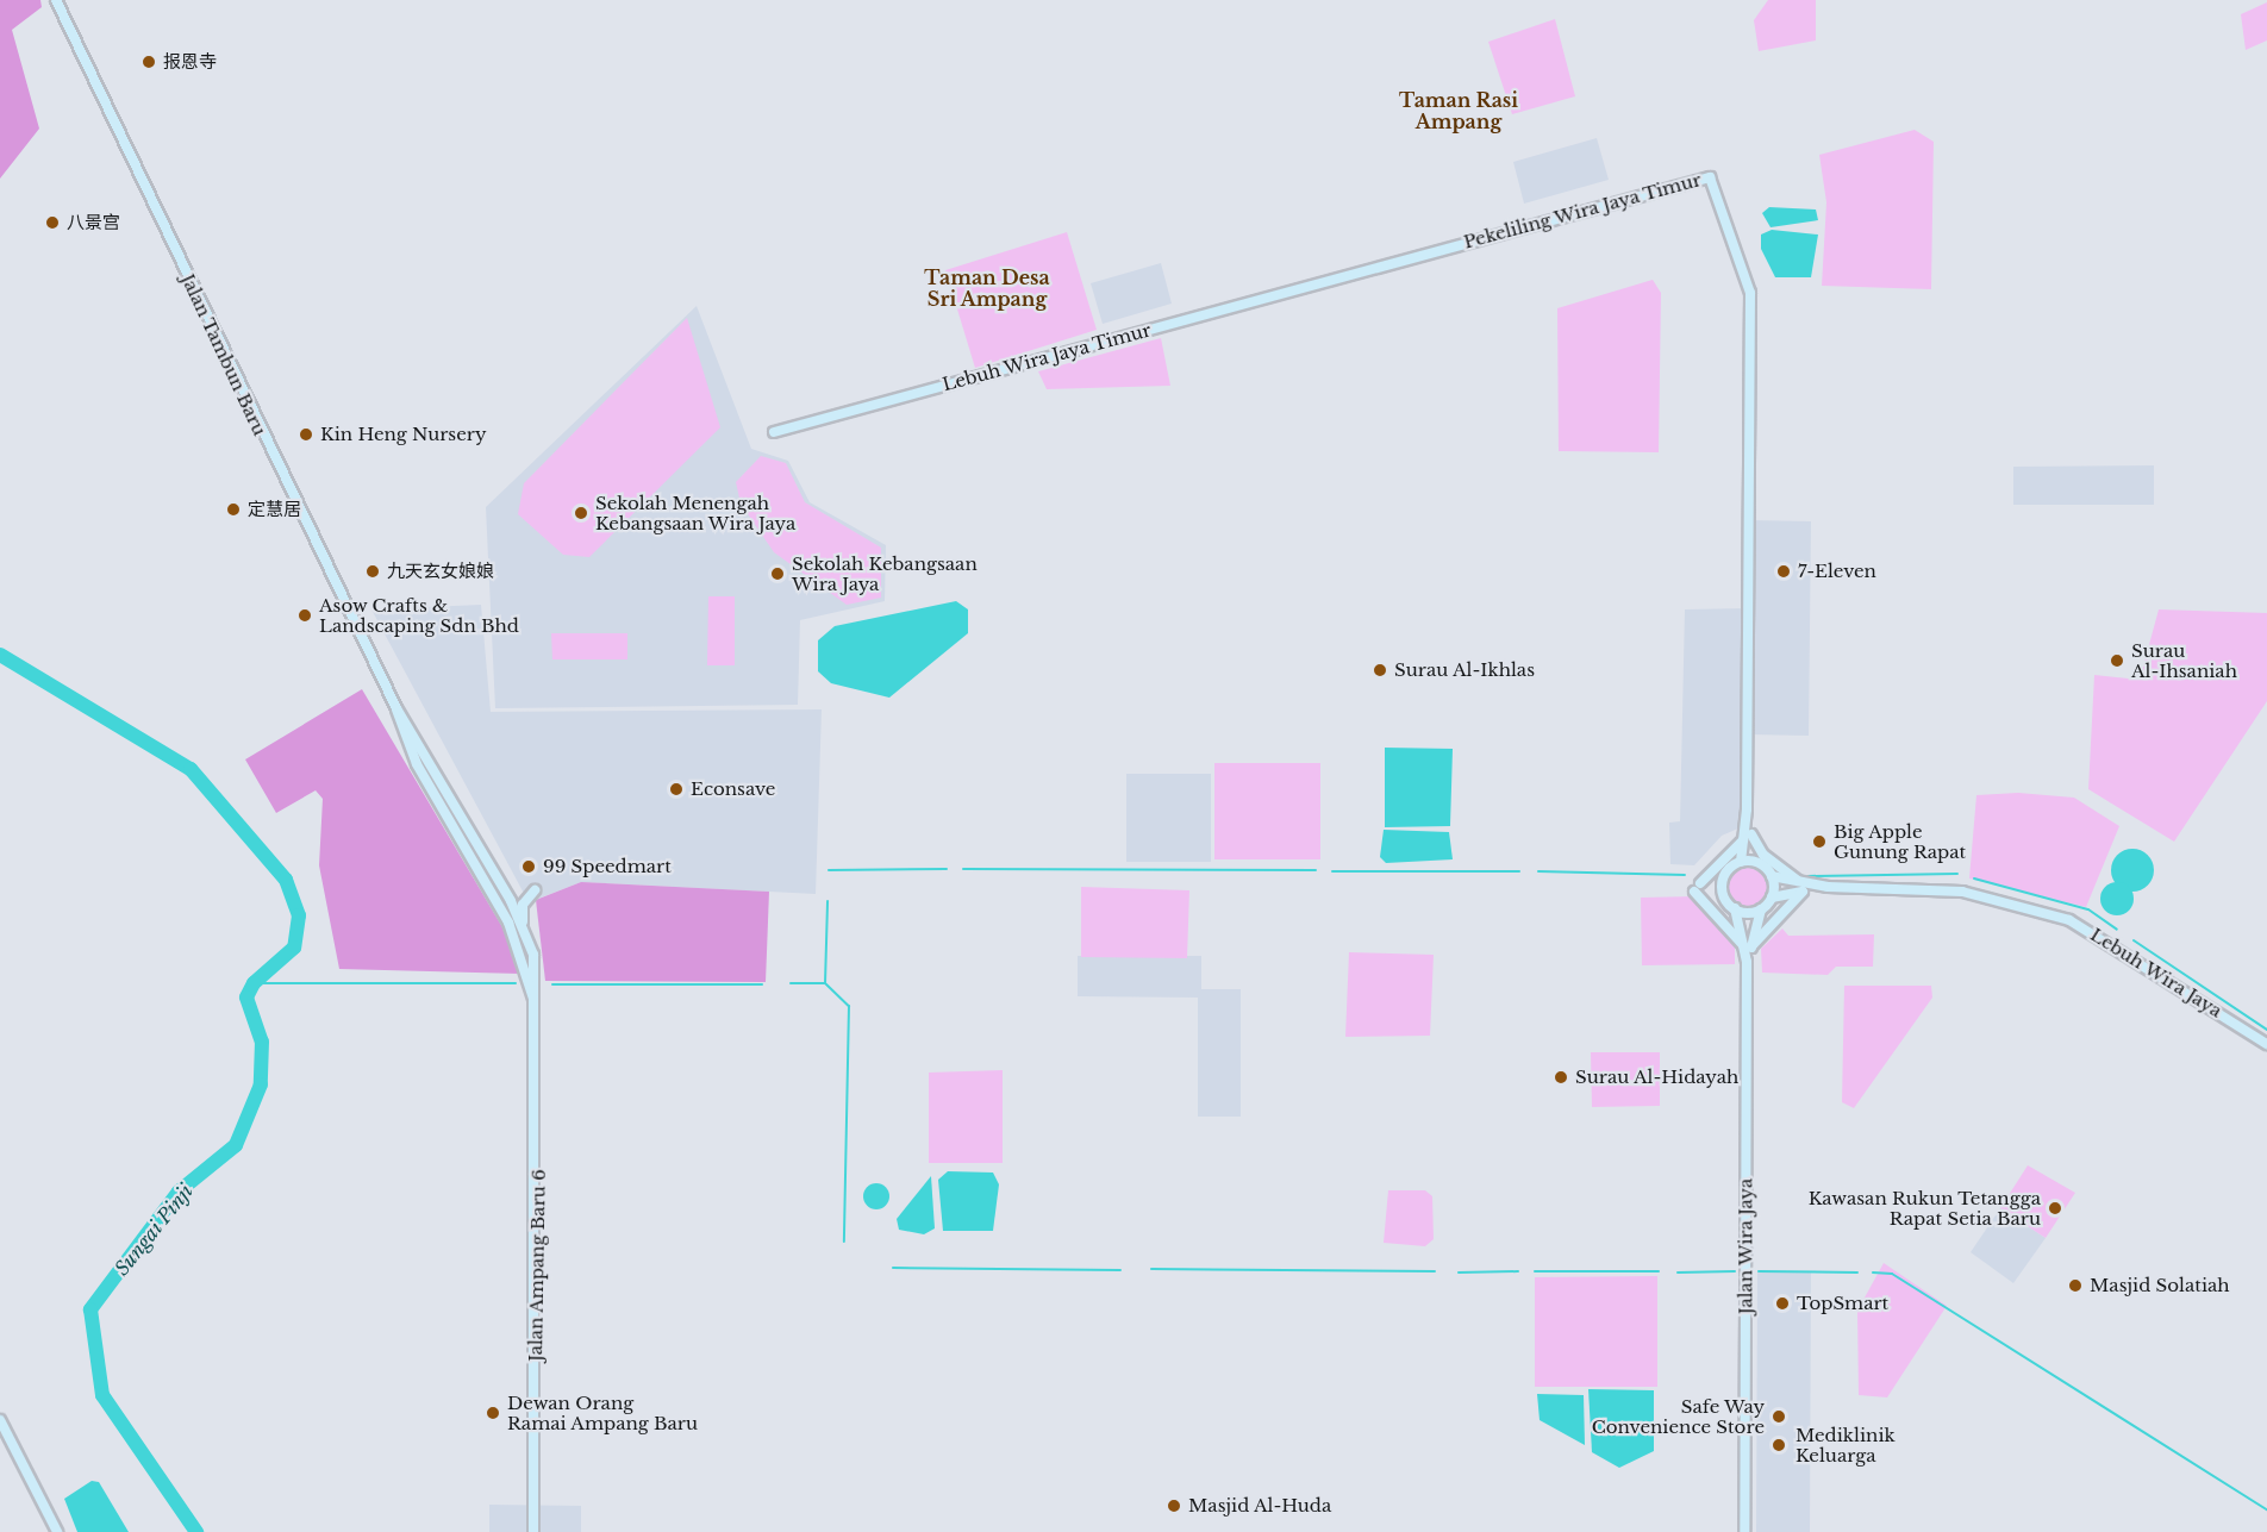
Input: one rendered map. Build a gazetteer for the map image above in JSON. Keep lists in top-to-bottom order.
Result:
{
  "streets": {
    "street": [
      "Pekeliling Wira Jaya Timur",
      "Jalan Tambun Baru",
      "Lebuh Wira Jaya Timur",
      "Lebuh Wira Jaya",
      "Jalan Wira Jaya",
      "Jalan Ampang Baru 6"
    ]
  },
  "crossings": [
    ["Pekeliling Wira Jaya Timur", "Lebuh Wira Jaya Timur"],
    ["Jalan Tambun Baru", "Jalan Ampang Baru 6"],
    ["Lebuh Wira Jaya", "Jalan Wira Jaya"]
  ],
  "districts": ["Taman Rasi Ampang", "Taman Desa Sri Ampang"],
  "water": ["Sungai Pinji"],
  "places": [
    "报恩寺",
    "八景宫",
    "Kin Heng Nursery",
    "定慧居",
    "Sekolah Menengah Kebangsaan Wira Jaya",
    "九天玄女娘娘",
    "7-Eleven",
    "Sekolah Kebangsaan Wira Jaya",
    "Asow Crafts & Landscaping Sdn Bhd",
    "Surau Al-Ihsaniah",
    "Surau Al-Ikhlas",
    "Econsave",
    "Big Apple Gunung Rapat",
    "99 Speedmart",
    "Surau Al-Hidayah",
    "Kawasan Rukun Tetangga Rapat Setia Baru",
    "Masjid Solatiah",
    "TopSmart",
    "Dewan Orang Ramai Ampang Baru",
    "Safe Way Convenience Store",
    "Mediklinik Keluarga",
    "Masjid Al-Huda"
  ]
}
